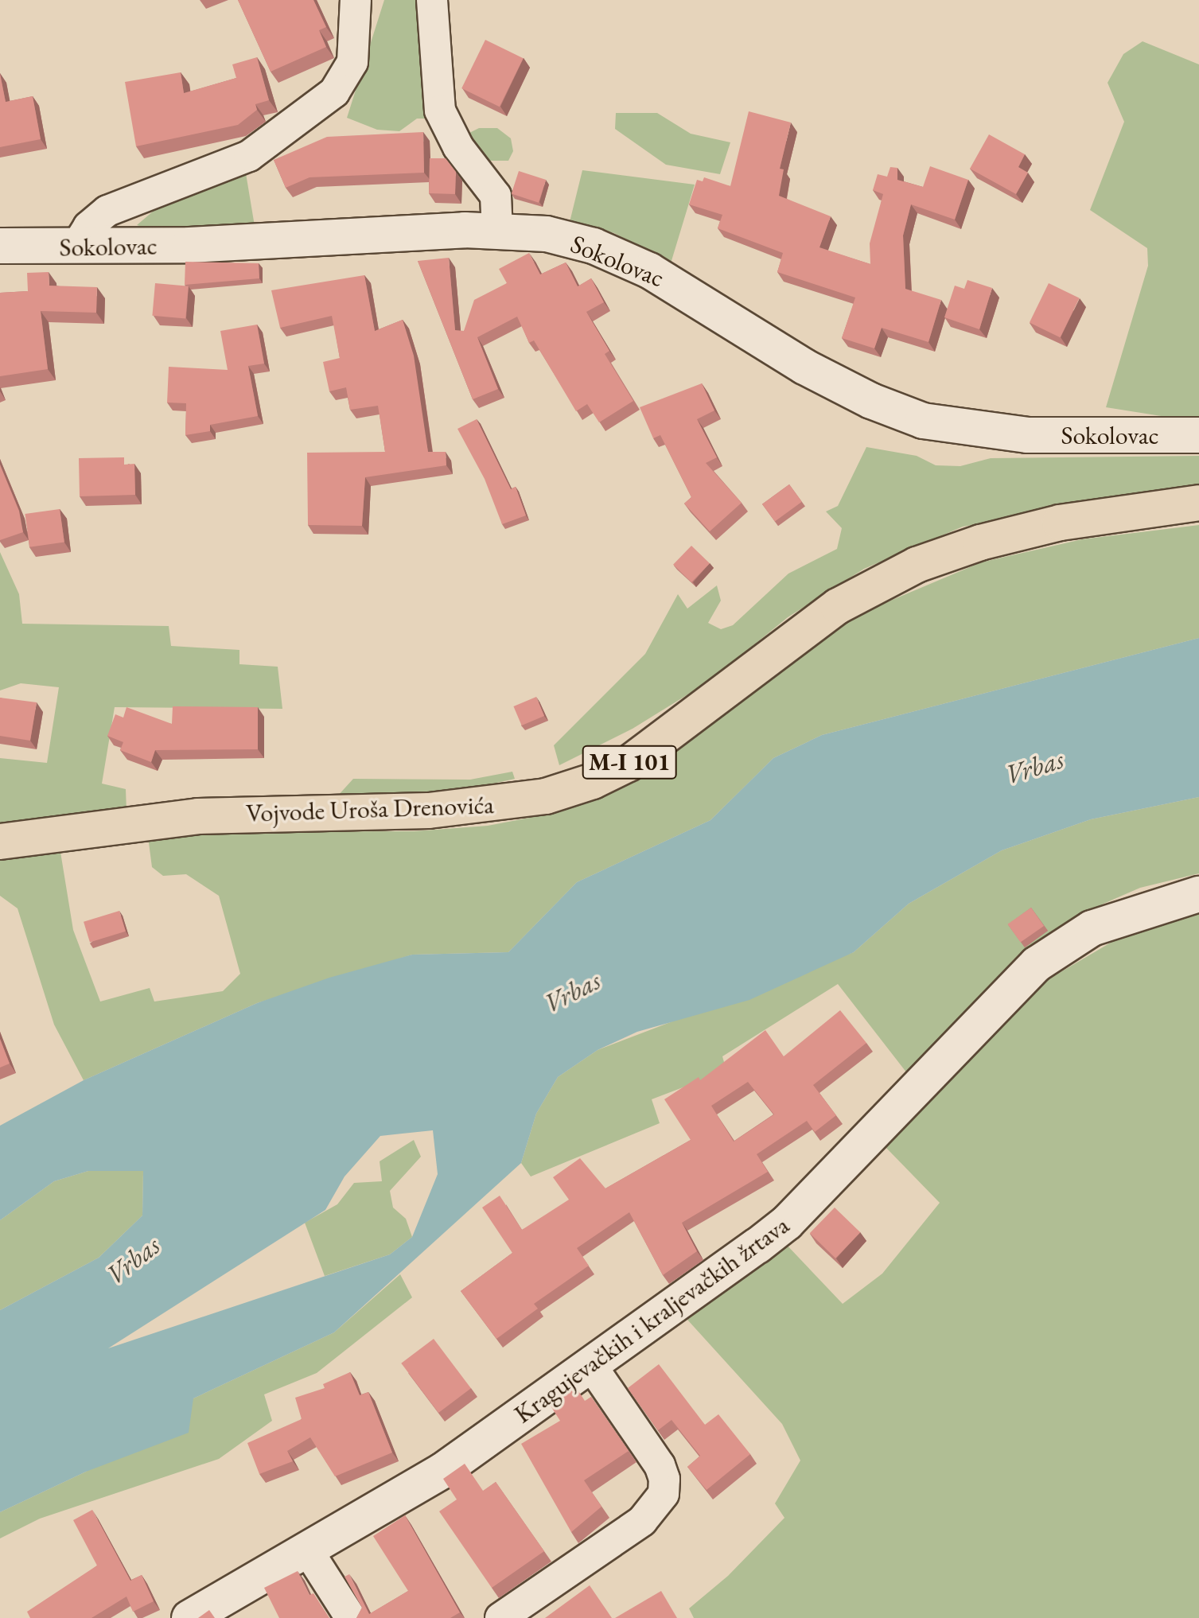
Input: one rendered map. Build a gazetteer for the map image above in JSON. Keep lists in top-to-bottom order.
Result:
{
  "streets": {
    "main road": ["M-I 101", "Vojvode Uroša Drenovića"],
    "street": ["Sokolovac", "Kragujevačkih i kraljevačkih žrtava"]
  },
  "water": ["Vrbas"]
}
